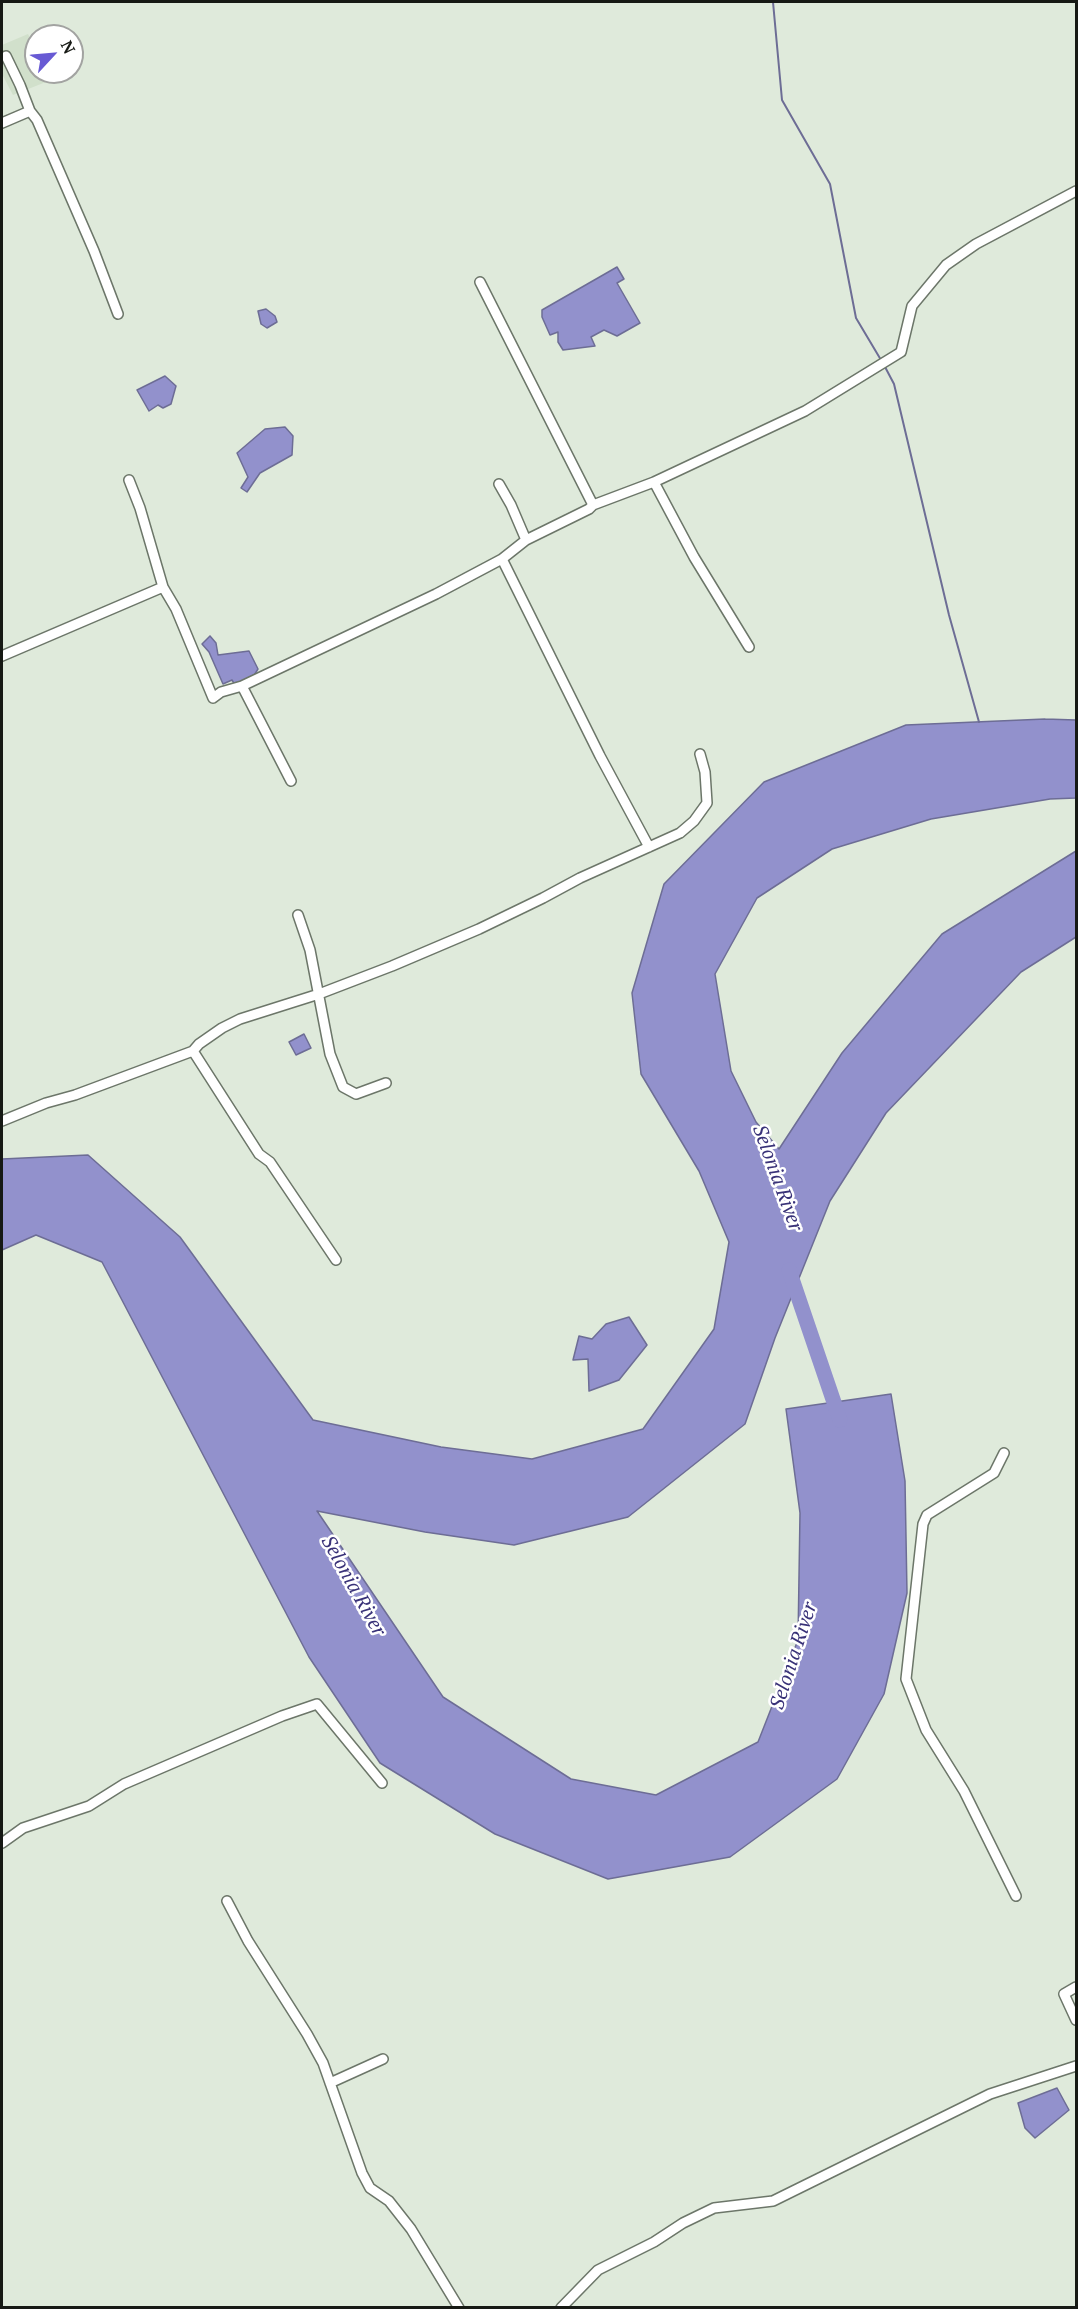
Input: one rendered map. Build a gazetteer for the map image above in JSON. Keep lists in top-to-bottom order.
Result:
{
  "water": ["Selonia River"],
  "north": "top right"
}
